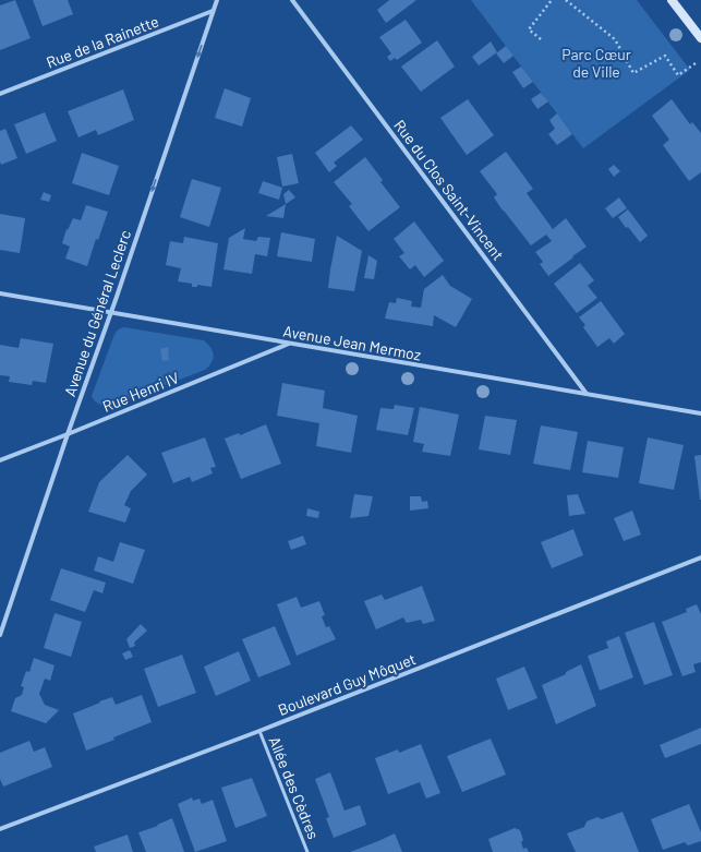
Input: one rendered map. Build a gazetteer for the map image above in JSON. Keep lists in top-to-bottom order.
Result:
{
  "streets": {
    "street": [
      "Rue de la Rainette",
      "Rue du Clos Saint-Vincent",
      "Avenue du Général Leclerc",
      "Avenue Jean Mermoz",
      "Rue Henri IV",
      "Boulevard Guy Môquet"
    ],
    "lane": ["Allée des Cèdres"]
  },
  "crossings": [
    ["Rue de la Rainette", "Avenue du Général Leclerc"],
    ["Rue du Clos Saint-Vincent", "Avenue Jean Mermoz"],
    ["Avenue du Général Leclerc", "Avenue Jean Mermoz"],
    ["Avenue du Général Leclerc", "Rue Henri IV"],
    ["Avenue Jean Mermoz", "Rue Henri IV"],
    ["Boulevard Guy Môquet", "Allée des Cèdres"]
  ],
  "one_way": ["Avenue du Général Leclerc"],
  "parks": ["Parc Cœur de Ville"]
}
